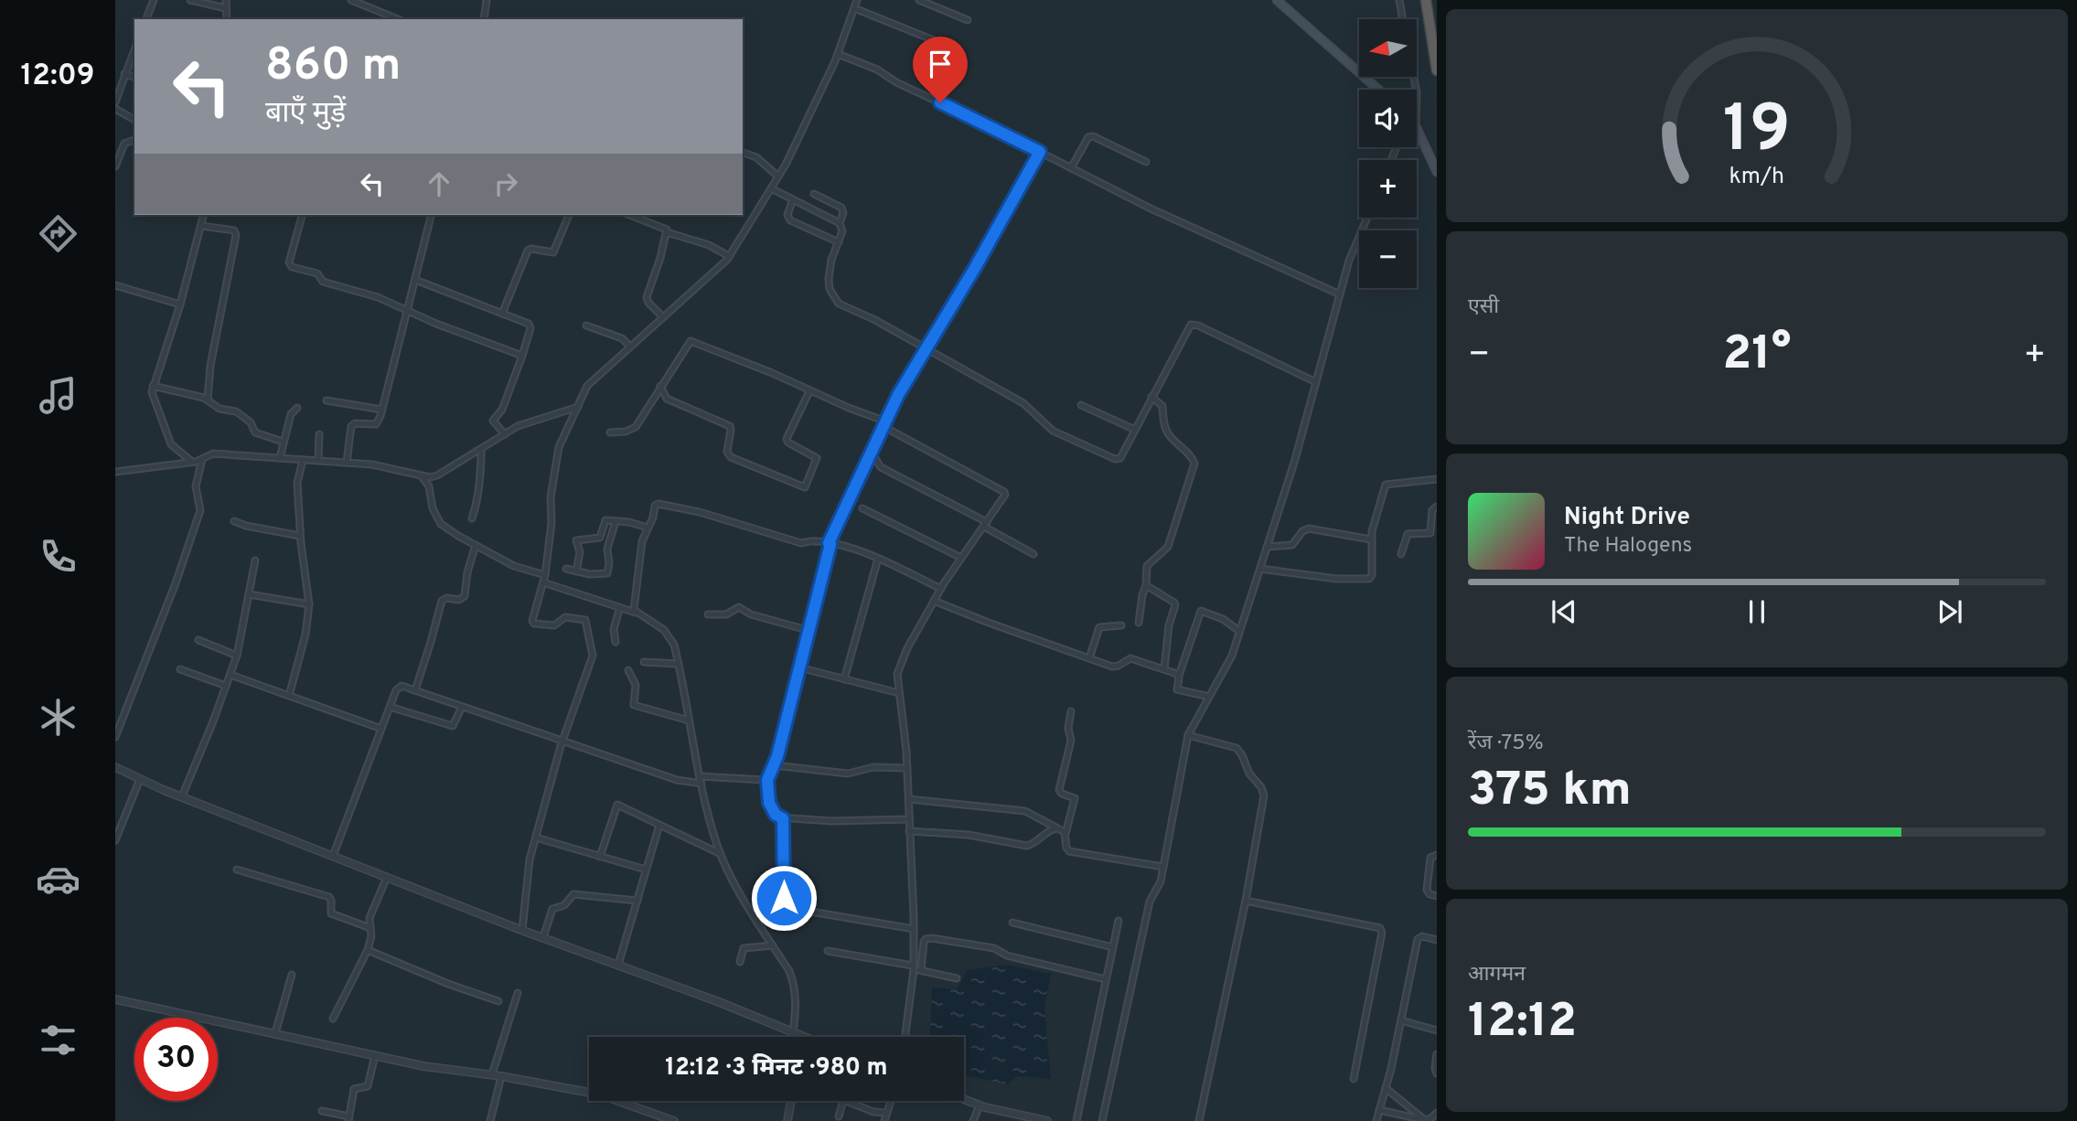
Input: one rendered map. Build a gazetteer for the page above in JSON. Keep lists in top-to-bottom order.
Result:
{
  "north": "left",
  "page": {
    "tabs": "12:09",
    "map_buttons": ["+", "−"],
    "turn": ["860 m", "बाएँ मुड़ें"],
    "tile": [
      "एसी",
      ["रेंज · 75%", "375 km"],
      ["आगमन", "12:12"]
    ],
    "heat": ["−", "21°", "+"],
    "song": ["Night Drive", "The Halogens"],
    "limit": "30",
    "trip": "12:12 · 3 मिनट · 980 m",
    "gauge": ["19", "km/h"]
  }
}
